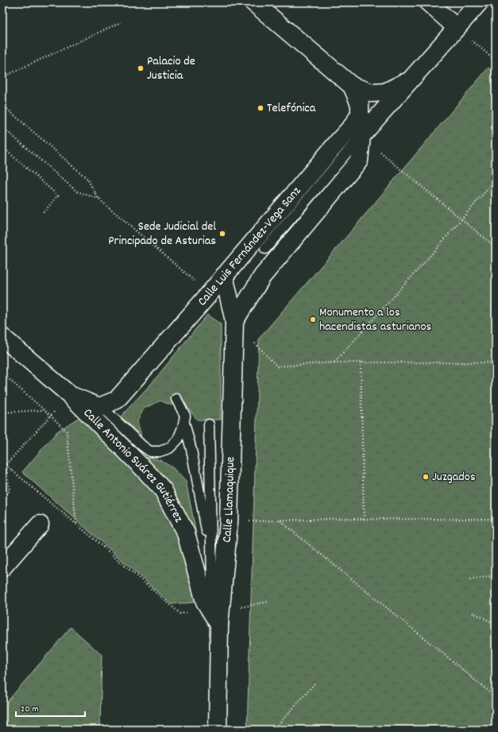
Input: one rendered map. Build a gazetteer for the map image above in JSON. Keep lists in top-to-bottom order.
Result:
{
  "streets": {
    "street": ["Calle Luis Fernández-Vega Sanz", "Calle Antonio Suárez Gutiérrez", "Calle Llamaquique"]
  },
  "crossings": [
    ["Calle Luis Fernández-Vega Sanz", "Calle Llamaquique"],
    ["Calle Antonio Suárez Gutiérrez", "Calle Llamaquique"]
  ],
  "places": [
    "Palacio de Justicia",
    "Telefónica",
    "Sede Judicial del Principado de Asturias",
    "Monumento a los hacendistas asturianos",
    "Juzgados"
  ],
  "scale_bar": "20 m"
}
